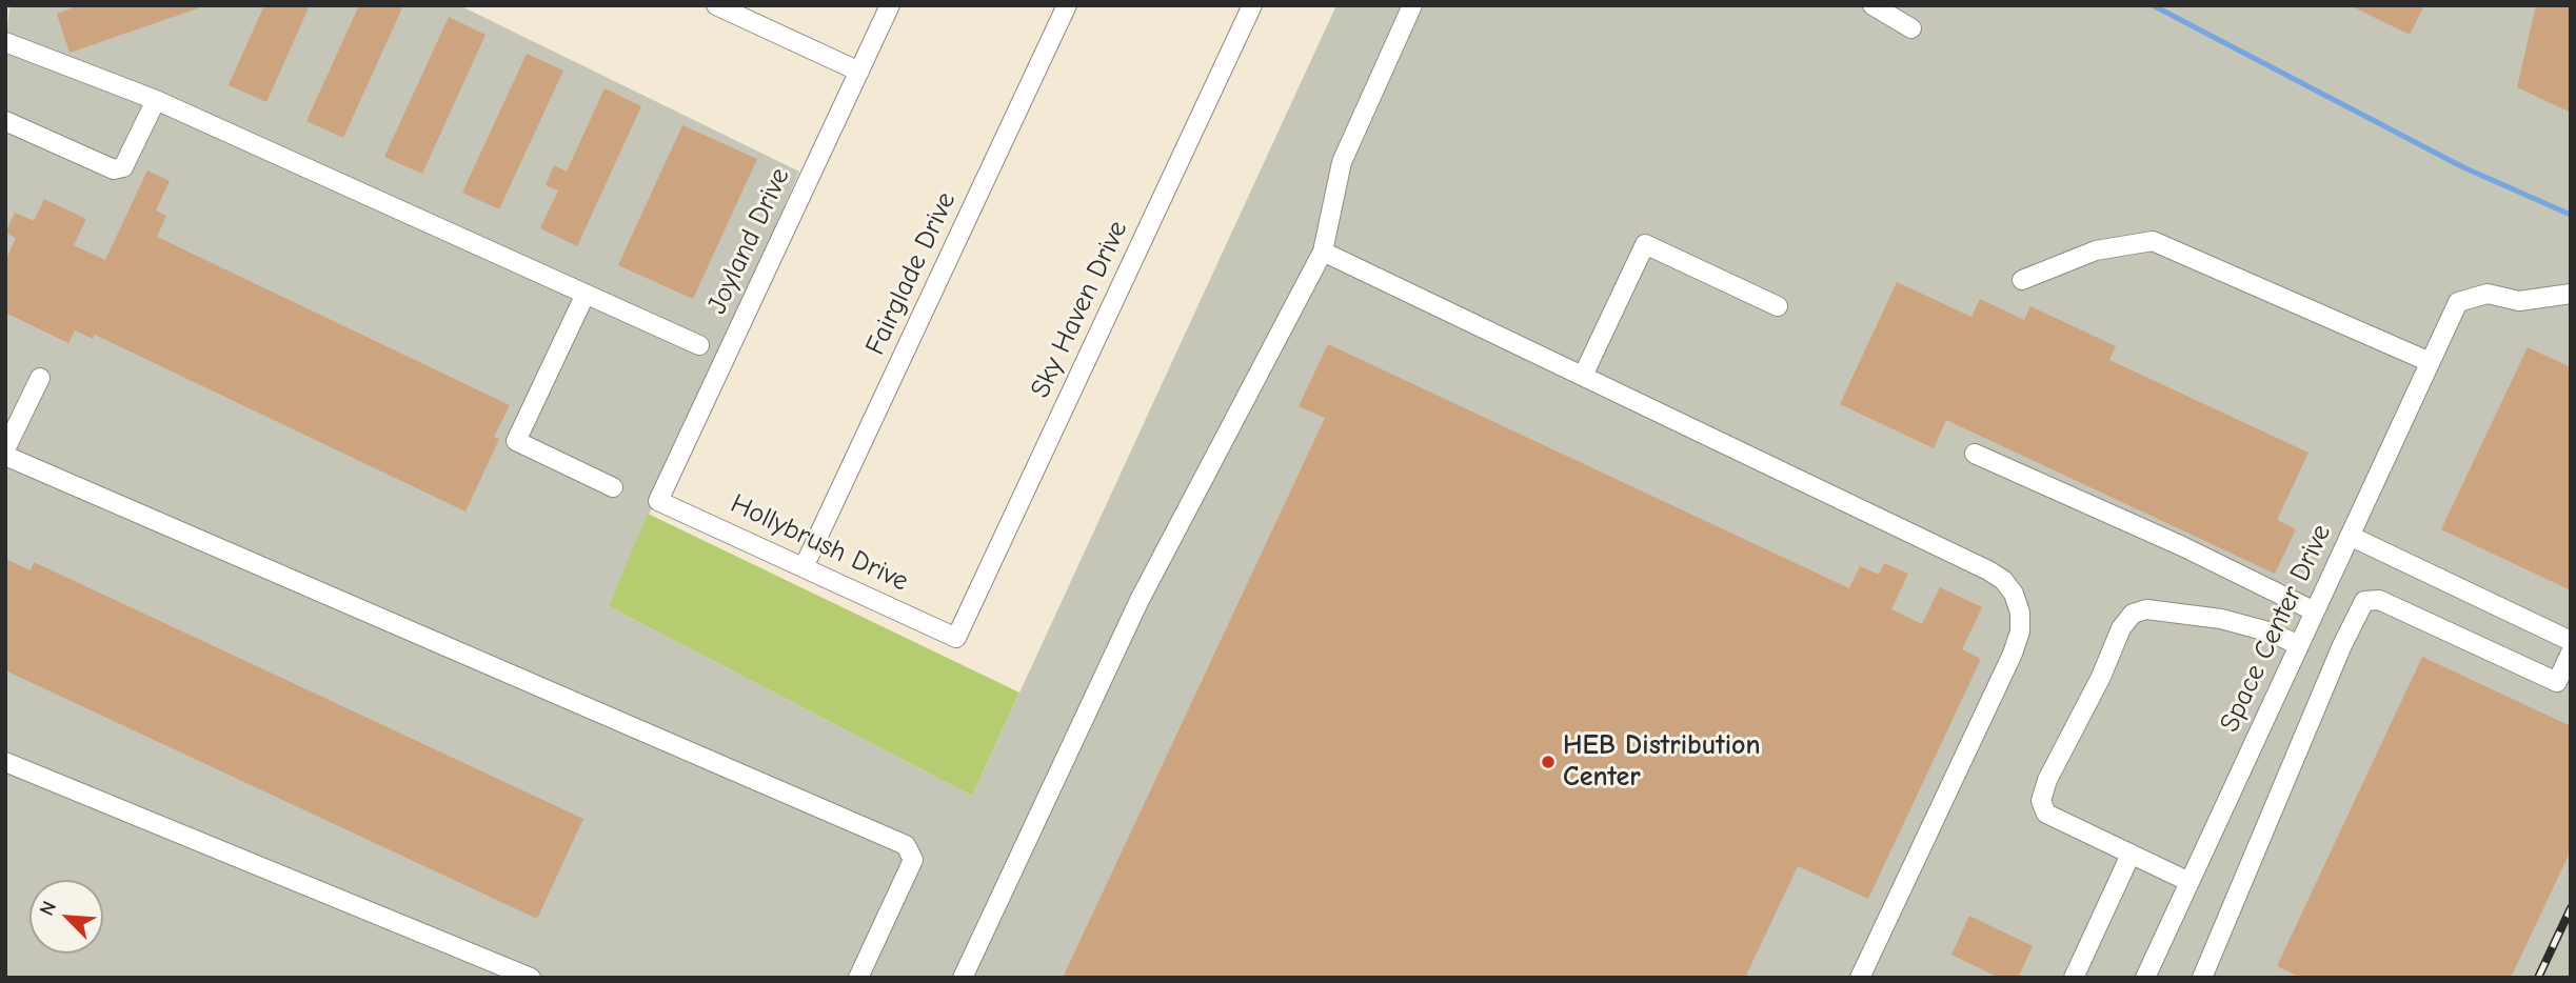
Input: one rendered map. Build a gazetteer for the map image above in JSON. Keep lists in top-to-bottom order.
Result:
{
  "streets": {
    "street": [
      "Joyland Drive",
      "Fairglade Drive",
      "Sky Haven Drive",
      "Hollybrush Drive",
      "Space Center Drive"
    ]
  },
  "crossings": [
    ["Joyland Drive", "Hollybrush Drive"],
    ["Fairglade Drive", "Hollybrush Drive"],
    ["Sky Haven Drive", "Hollybrush Drive"]
  ],
  "places": ["HEB Distribution Center"],
  "north": "top left"
}
